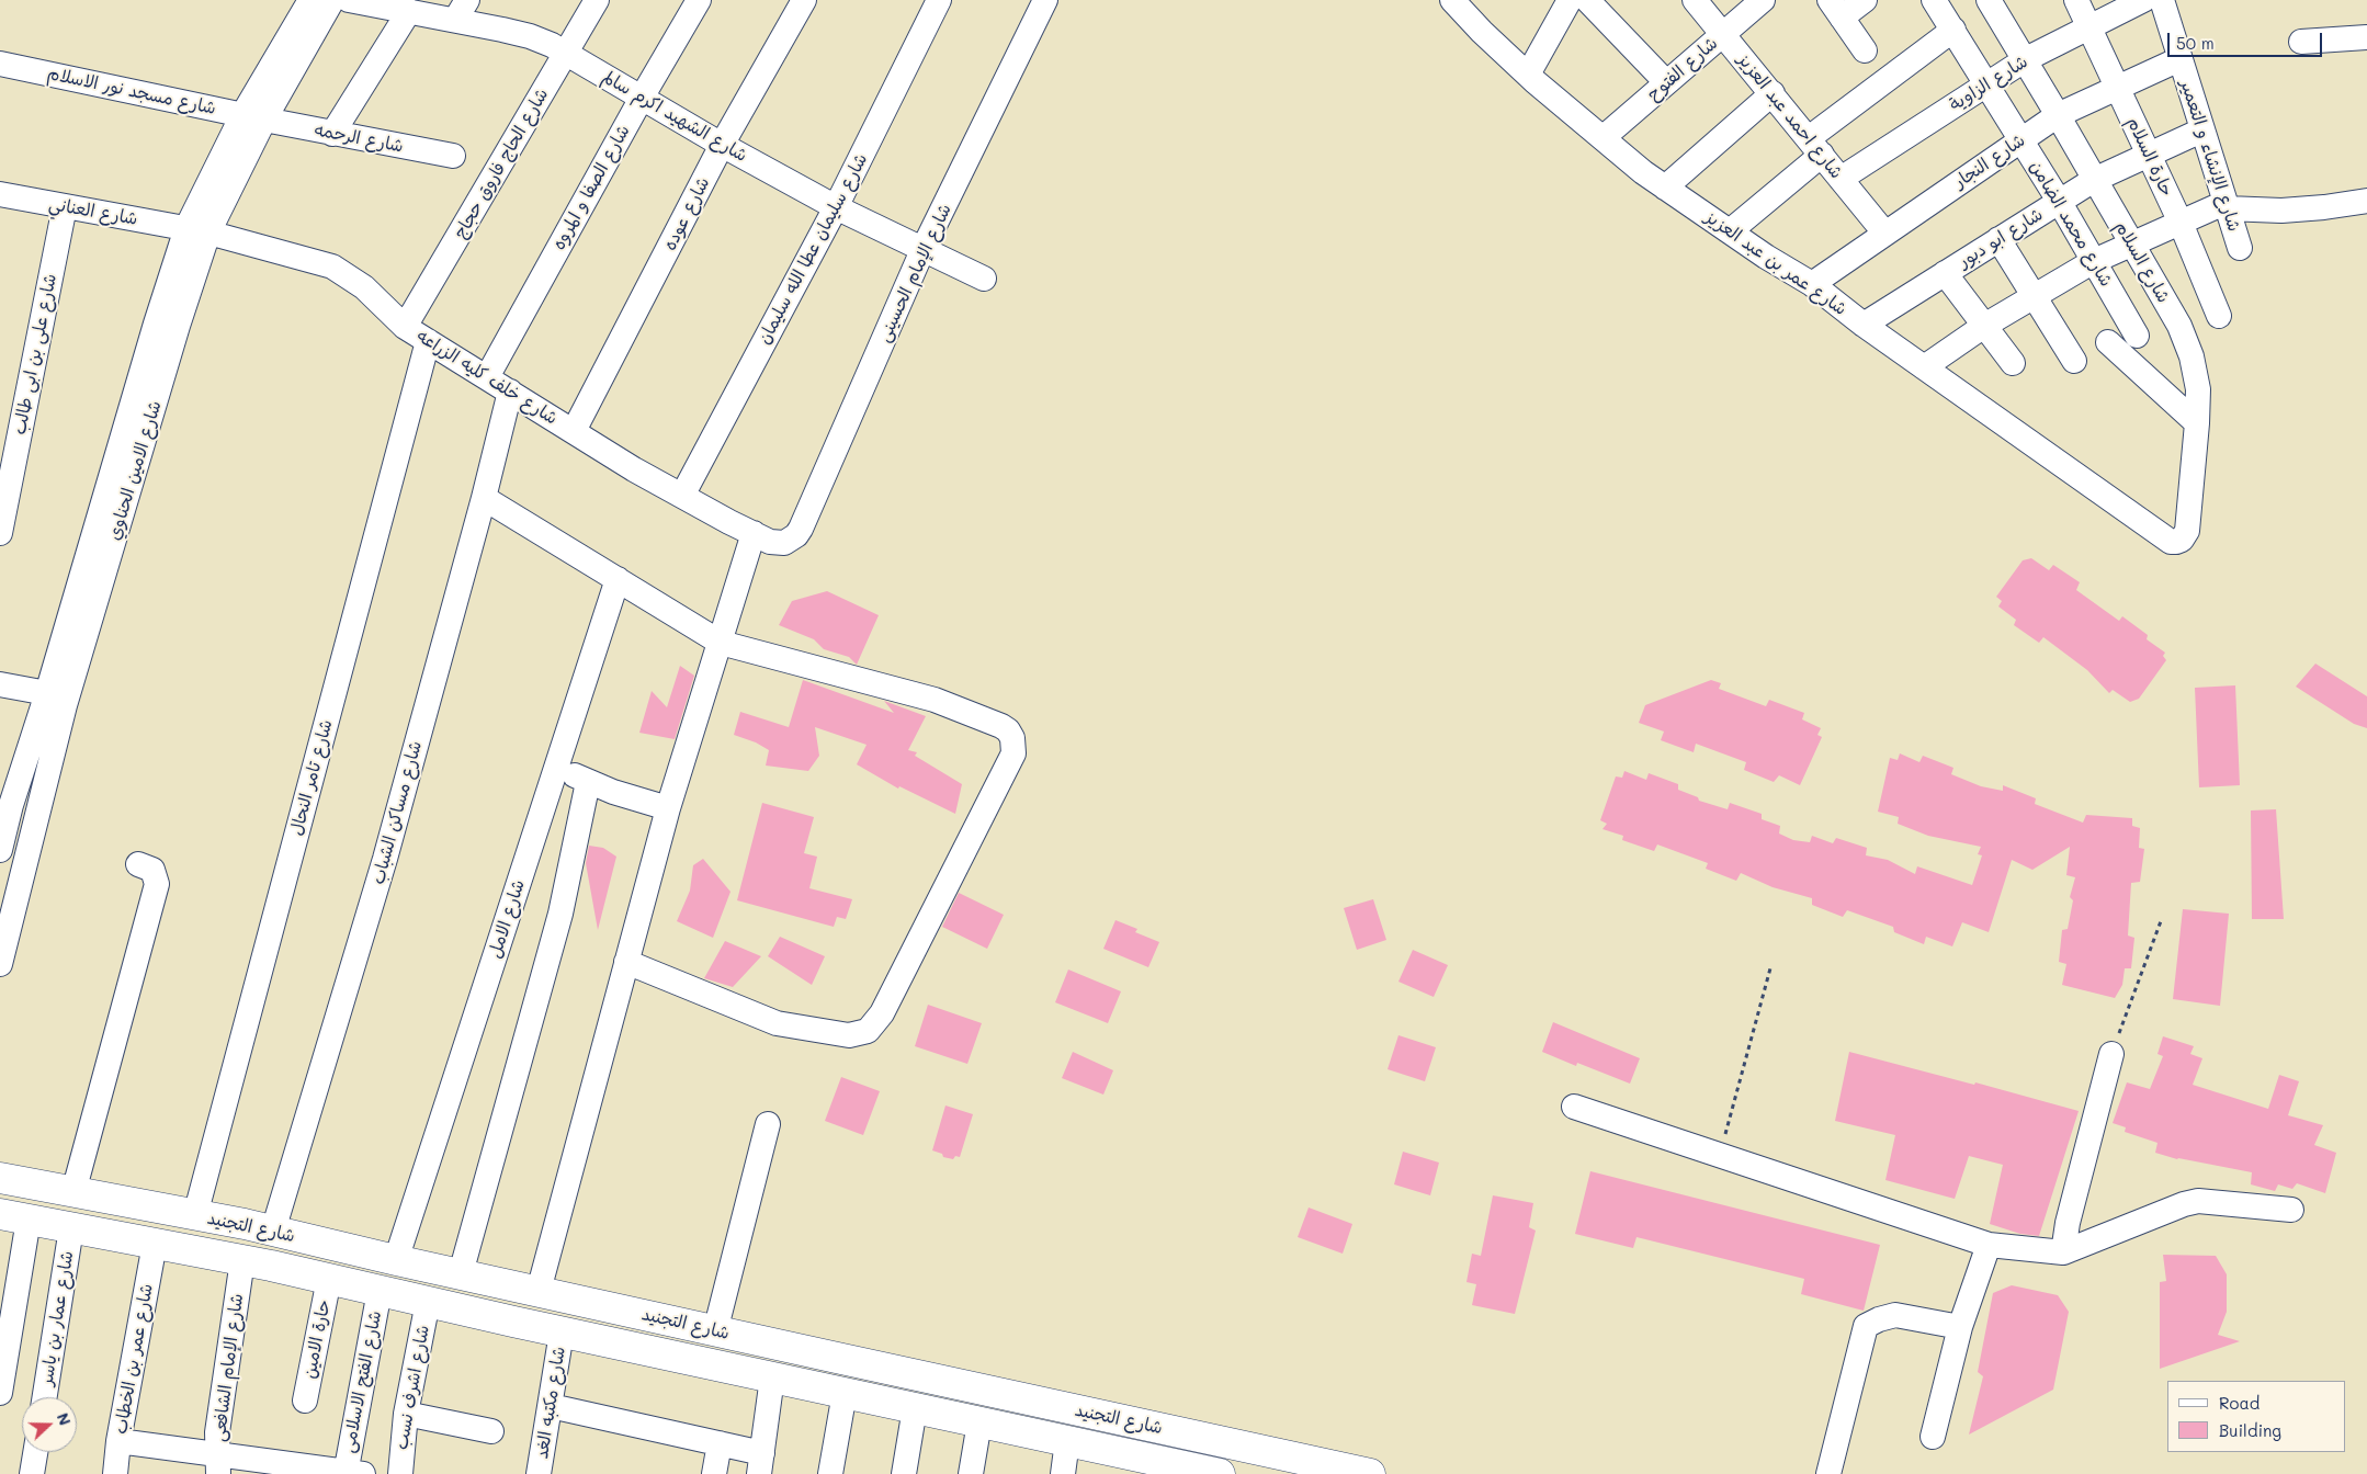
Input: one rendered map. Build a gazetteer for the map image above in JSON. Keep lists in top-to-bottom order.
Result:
{
  "streets": {
    "highway": ["شارع التجنيد"],
    "street": [
      "شارع الفتوح",
      "شارع الزاوية",
      "شارع مسجد نور الاسلام",
      "شارع الشهيد اكرم سالم",
      "شارع احمد عبد العزيز",
      "شارع الرحمه",
      "شارع الإنشاء و التعمير",
      "حارة السلام",
      "شارع النجار",
      "شارع الحاج فاروق حجاج",
      "شارع الصفا و المروه",
      "شارع العناني",
      "شارع عوده",
      "شارع محمد الضامن",
      "شارع ابو دبور",
      "شارع سليمان عطا الله سليمان",
      "شارع السلام",
      "شارع عمر بن عبد العزيز",
      "شارع الإمام الحسينى",
      "شارع على بن ابى طالب",
      "شارع خلف كليه الزراعه",
      "شارع الامين الحناوي",
      "شارع تامر النحال",
      "شارع مساكن الشباب",
      "شارع الامل",
      "شارع عمار بن ياسر",
      "حارة الامين",
      "شارع عمر بن الخطاب",
      "شارع الإمام الشافعى",
      "شارع الفتح الاسلامى",
      "شارع اشرف نسب",
      "شارع مكتبه الغد"
    ]
  },
  "crossings": [
    ["شارع الفتوح", "شارع احمد عبد العزيز"],
    ["شارع الفتوح", "شارع عمر بن عبد العزيز"],
    ["شارع الزاوية", "شارع احمد عبد العزيز"],
    ["شارع الزاوية", "حارة السلام"],
    ["شارع الزاوية", "شارع محمد الضامن"],
    ["شارع الزاوية", "شارع السلام"],
    ["شارع مسجد نور الاسلام", "شارع الرحمه"],
    ["شارع مسجد نور الاسلام", "شارع الامين الحناوي"],
    ["شارع الشهيد اكرم سالم", "شارع الحاج فاروق حجاج"],
    ["شارع الشهيد اكرم سالم", "شارع الصفا و المروه"],
    ["شارع الشهيد اكرم سالم", "شارع عوده"],
    ["شارع الشهيد اكرم سالم", "شارع سليمان عطا الله سليمان"],
    ["شارع الشهيد اكرم سالم", "شارع الإمام الحسينى"],
    ["شارع احمد عبد العزيز", "شارع النجار"],
    ["شارع الرحمه", "شارع الامين الحناوي"],
    ["شارع الإنشاء و التعمير", "شارع النجار"],
    ["شارع الإنشاء و التعمير", "شارع ابو دبور"],
    ["حارة السلام", "شارع النجار"],
    ["حارة السلام", "شارع ابو دبور"],
    ["شارع النجار", "شارع محمد الضامن"],
    ["شارع النجار", "شارع السلام"],
    ["شارع النجار", "شارع عمر بن عبد العزيز"],
    ["شارع الحاج فاروق حجاج", "شارع خلف كليه الزراعه"],
    ["شارع الصفا و المروه", "شارع خلف كليه الزراعه"],
    ["شارع العناني", "شارع على بن ابى طالب"],
    ["شارع العناني", "شارع خلف كليه الزراعه"],
    ["شارع العناني", "شارع الامين الحناوي"],
    ["شارع عوده", "شارع خلف كليه الزراعه"],
    ["شارع محمد الضامن", "شارع ابو دبور"],
    ["شارع ابو دبور", "شارع السلام"],
    ["شارع ابو دبور", "شارع عمر بن عبد العزيز"],
    ["شارع سليمان عطا الله سليمان", "شارع خلف كليه الزراعه"],
    ["شارع السلام", "شارع عمر بن عبد العزيز"],
    ["شارع الإمام الحسينى", "شارع خلف كليه الزراعه"],
    ["شارع خلف كليه الزراعه", "شارع الامين الحناوي"],
    ["شارع خلف كليه الزراعه", "شارع تامر النحال"],
    ["شارع خلف كليه الزراعه", "شارع مساكن الشباب"],
    ["شارع تامر النحال", "شارع التجنيد"],
    ["شارع مساكن الشباب", "شارع التجنيد"],
    ["شارع الامل", "شارع التجنيد"],
    ["شارع التجنيد", "شارع عمار بن ياسر"],
    ["شارع التجنيد", "حارة الامين"],
    ["شارع التجنيد", "شارع عمر بن الخطاب"],
    ["شارع التجنيد", "شارع الإمام الشافعى"],
    ["شارع التجنيد", "شارع الفتح الاسلامى"],
    ["شارع التجنيد", "شارع اشرف نسب"],
    ["شارع التجنيد", "شارع مكتبه الغد"]
  ],
  "legend": ["Road", "Building"],
  "scale_bar": "50 m",
  "north": "right"
}
